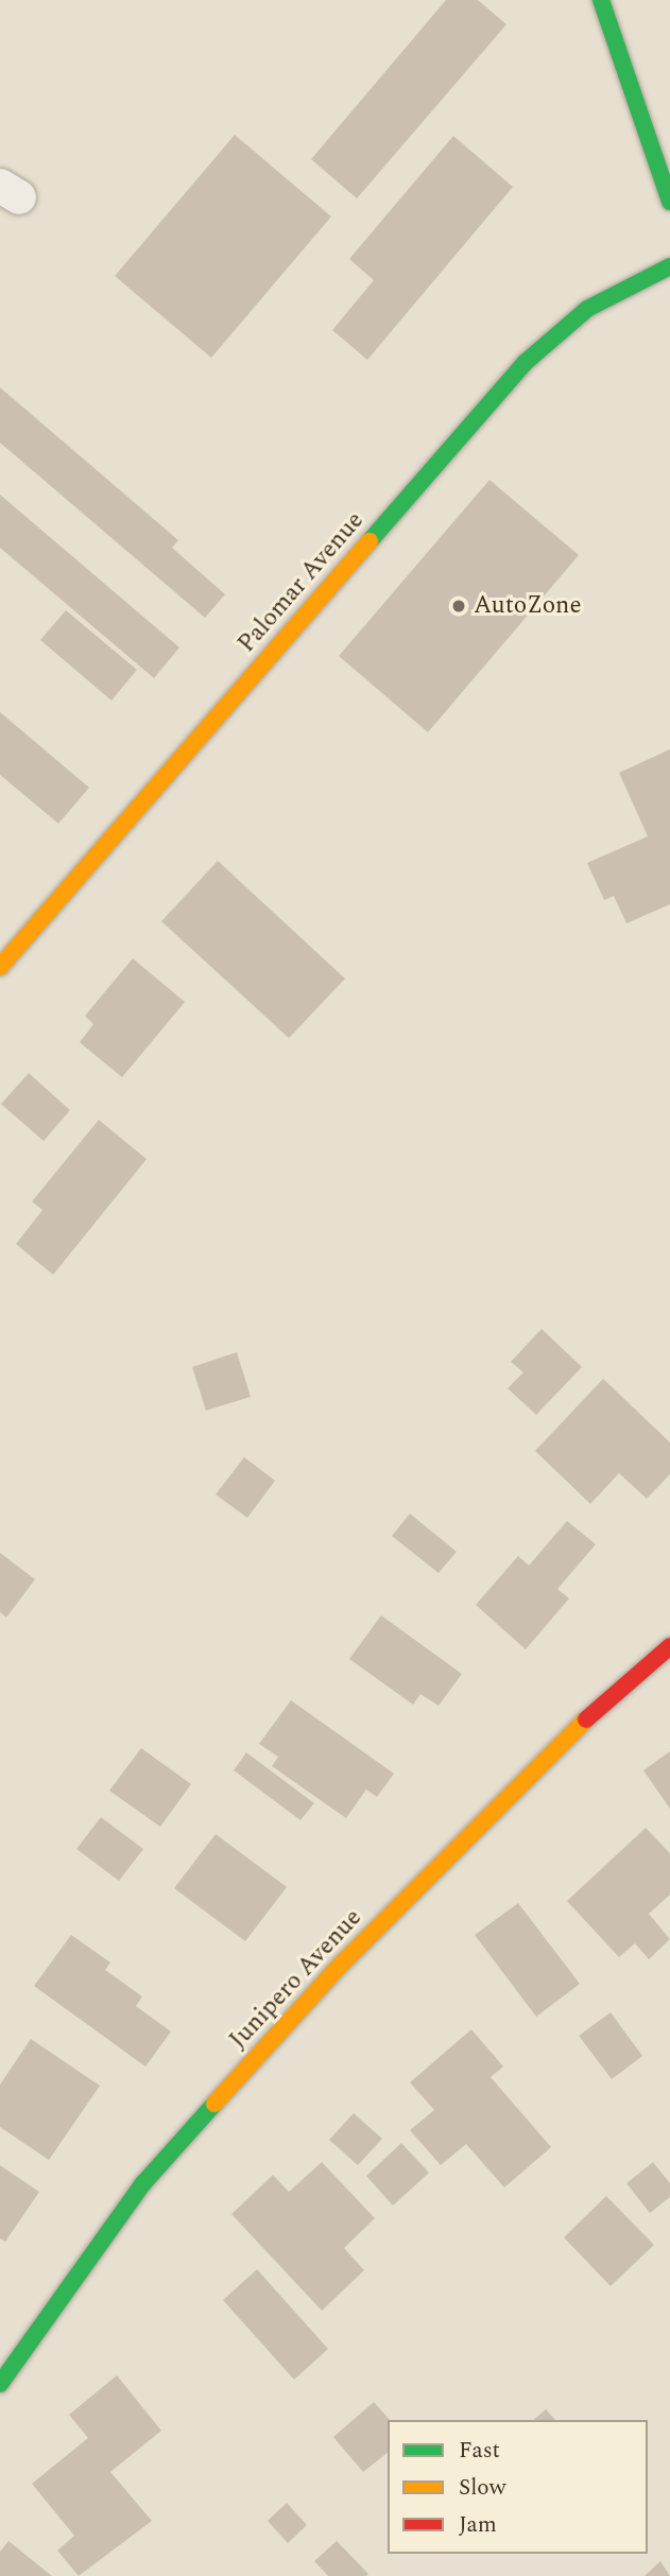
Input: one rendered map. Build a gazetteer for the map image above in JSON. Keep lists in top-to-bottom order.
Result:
{
  "streets": {
    "street": ["Palomar Avenue", "Junipero Avenue"]
  },
  "places": ["AutoZone"],
  "legend": ["Fast", "Slow", "Jam"]
}
